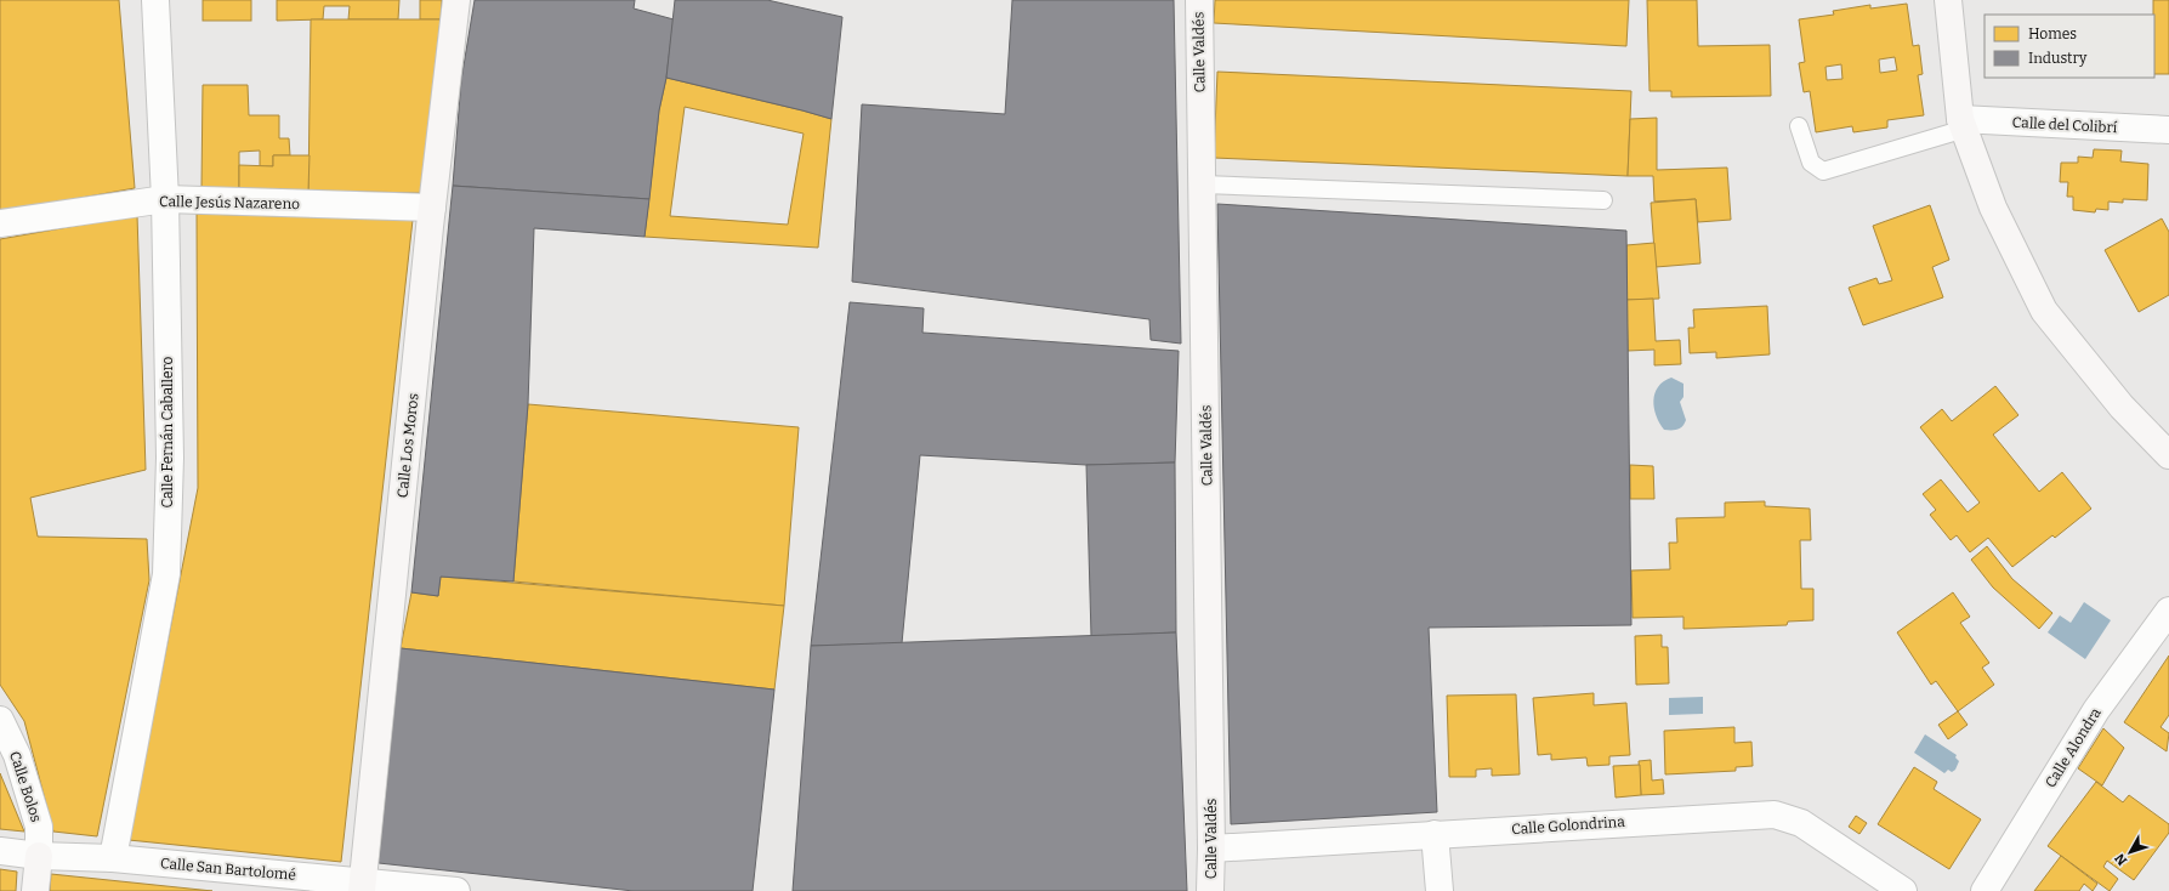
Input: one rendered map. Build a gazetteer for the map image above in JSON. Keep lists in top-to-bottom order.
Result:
{
  "streets": {
    "street": [
      "Calle Valdés",
      "Calle del Colibrí",
      "Calle Jesús Nazareno",
      "Calle Fernán Caballero",
      "Calle Los Moros",
      "Calle Alondra",
      "Calle Bolos",
      "Calle Golondrina",
      "Calle San Bartolomé"
    ]
  },
  "crossings": [
    ["Calle Valdés", "Calle Golondrina"],
    ["Calle Jesús Nazareno", "Calle Fernán Caballero"],
    ["Calle Jesús Nazareno", "Calle Los Moros"],
    ["Calle Fernán Caballero", "Calle San Bartolomé"],
    ["Calle Los Moros", "Calle San Bartolomé"],
    ["Calle Bolos", "Calle San Bartolomé"]
  ],
  "legend": ["Homes", "Industry"],
  "north": "bottom left"
}
